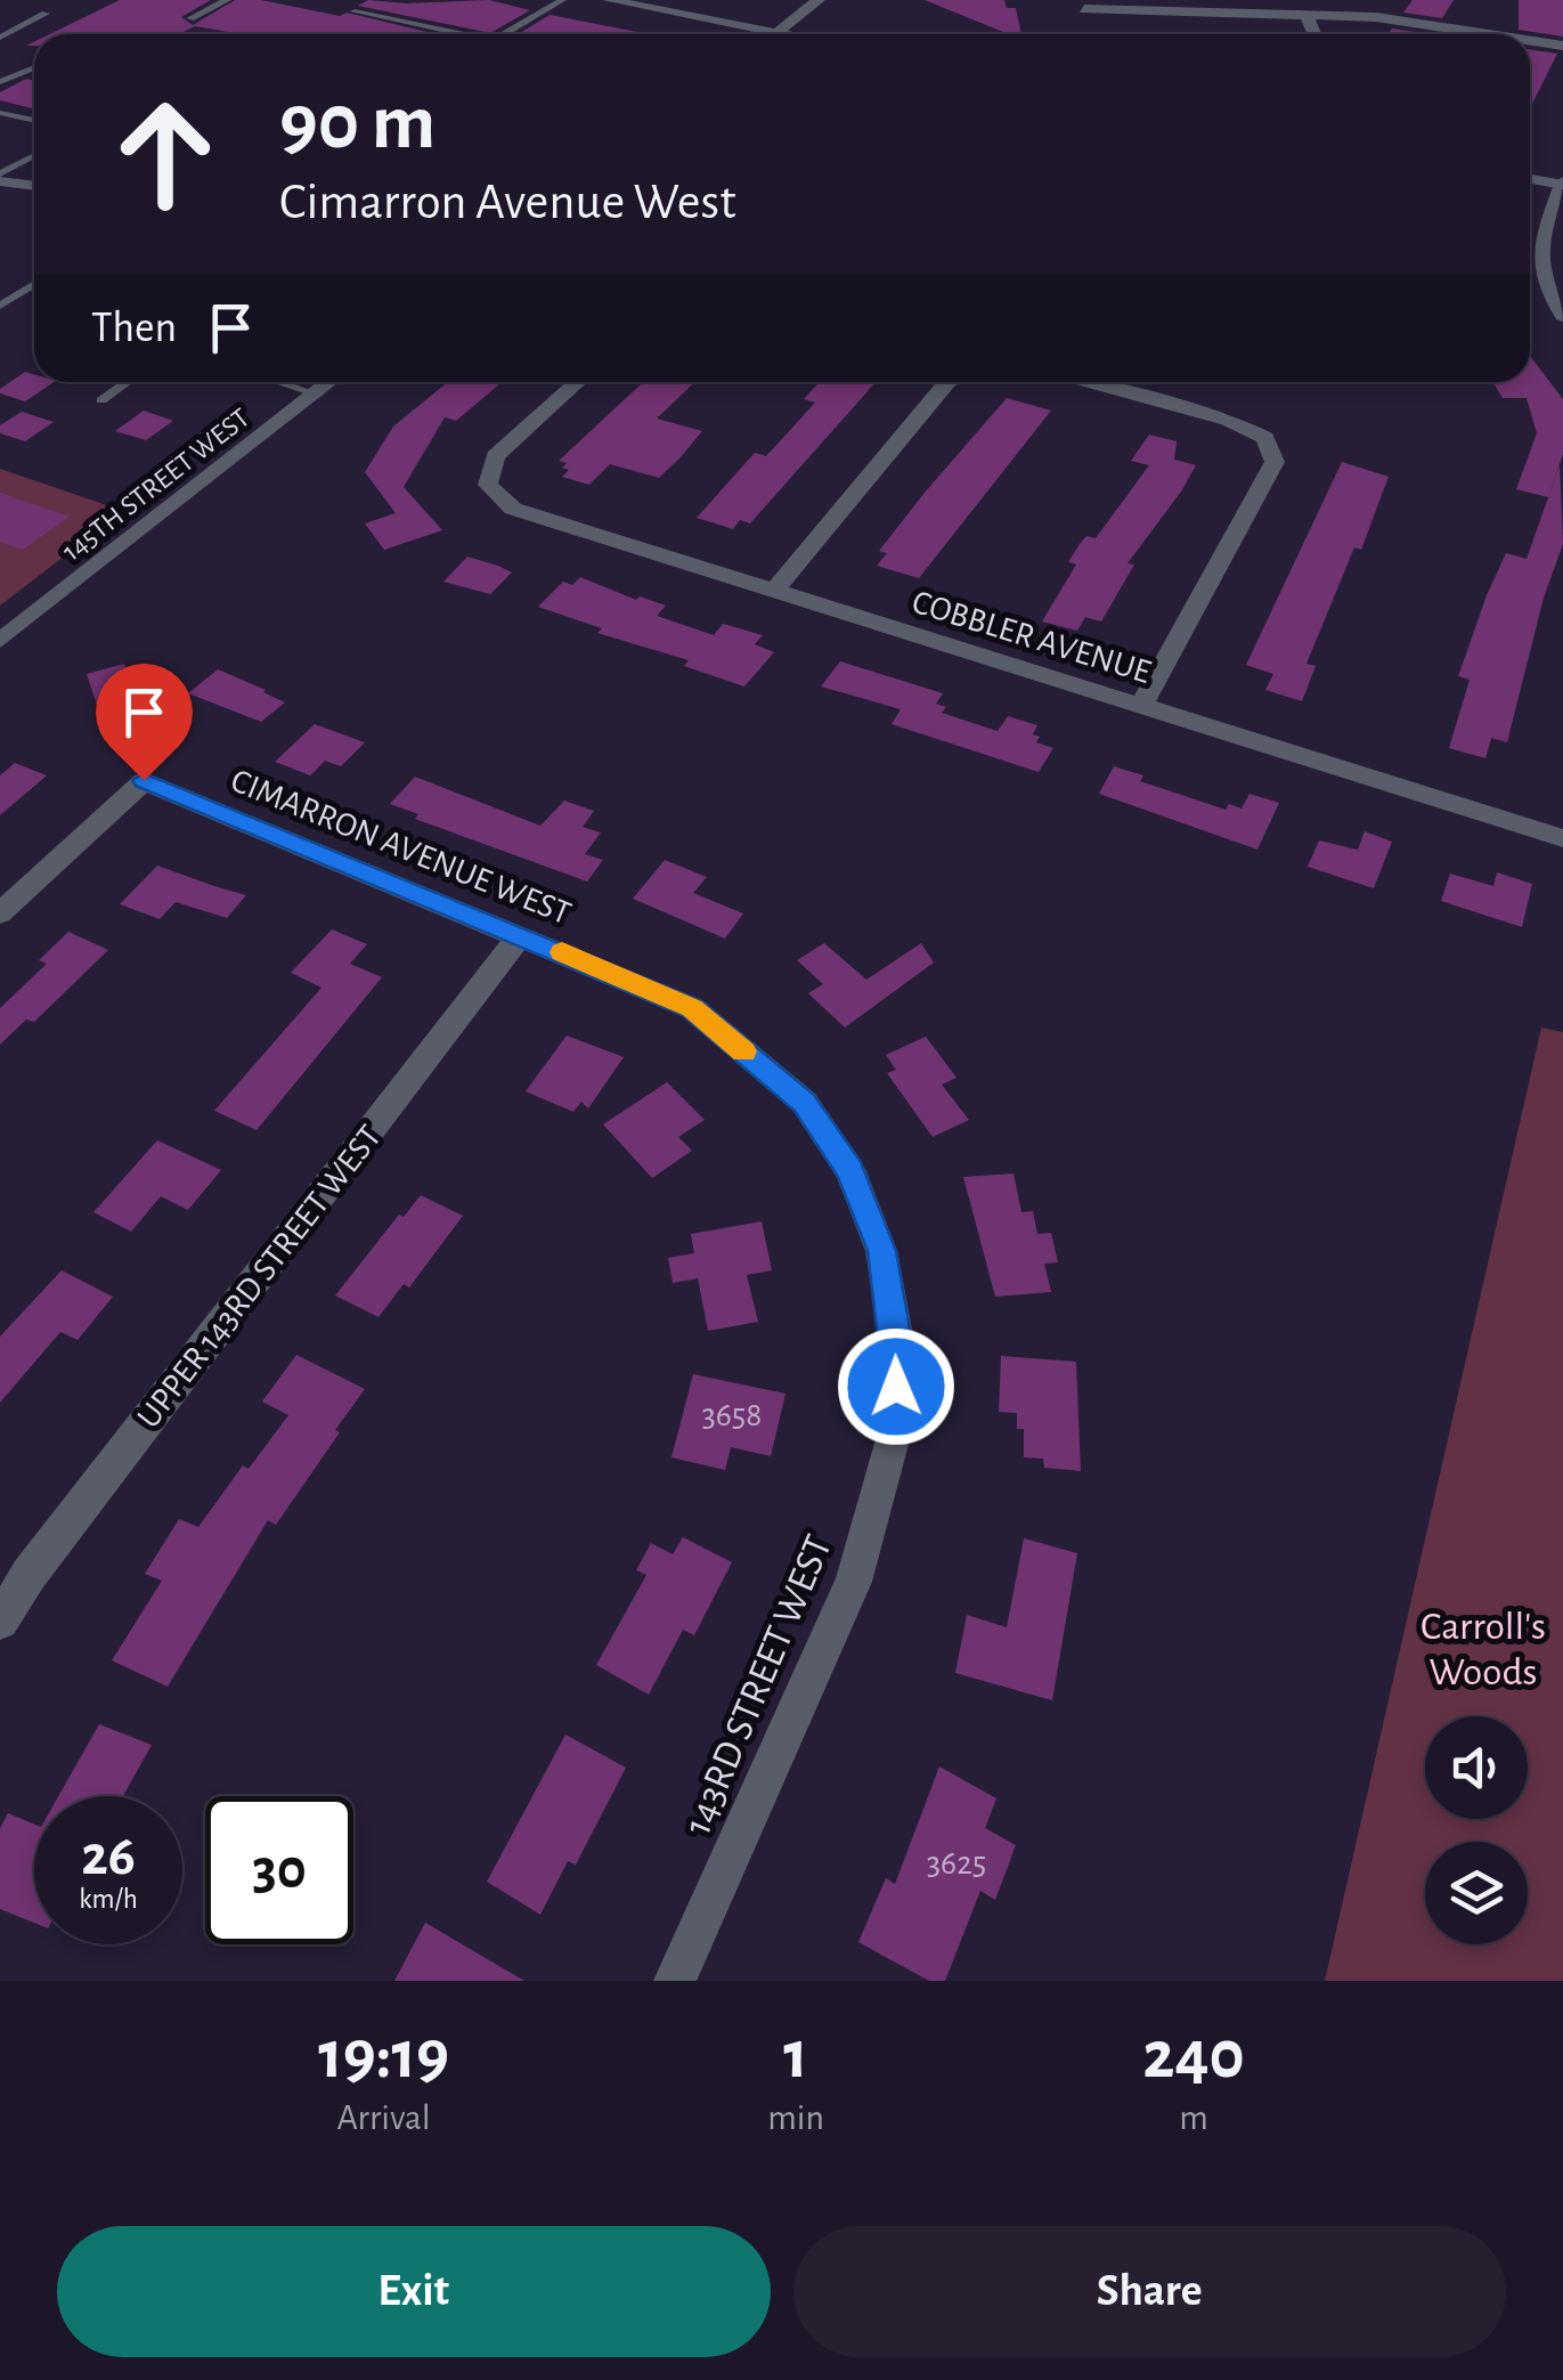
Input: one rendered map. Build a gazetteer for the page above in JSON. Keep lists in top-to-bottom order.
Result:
{
  "streets": {
    "street": [
      "145TH STREET WEST",
      "COBBLER AVENUE",
      "CIMARRON AVENUE WEST",
      "UPPER 143RD STREET WEST",
      "143RD STREET WEST"
    ]
  },
  "crossings": [
    ["CIMARRON AVENUE WEST", "UPPER 143RD STREET WEST"],
    ["CIMARRON AVENUE WEST", "143RD STREET WEST"]
  ],
  "parks": ["Carroll's Woods"],
  "house_numbers": ["3658", "3625"],
  "page": {
    "turn": ["90 m", "Cimarron Avenue West"],
    "then": "Then",
    "speed": "26 km/h",
    "limit": "30",
    "eta": [
      "19:19",
      "Arrival",
      "1",
      "min",
      "240",
      "m"
    ],
    "buttons": ["Exit", "Share"]
  }
}
